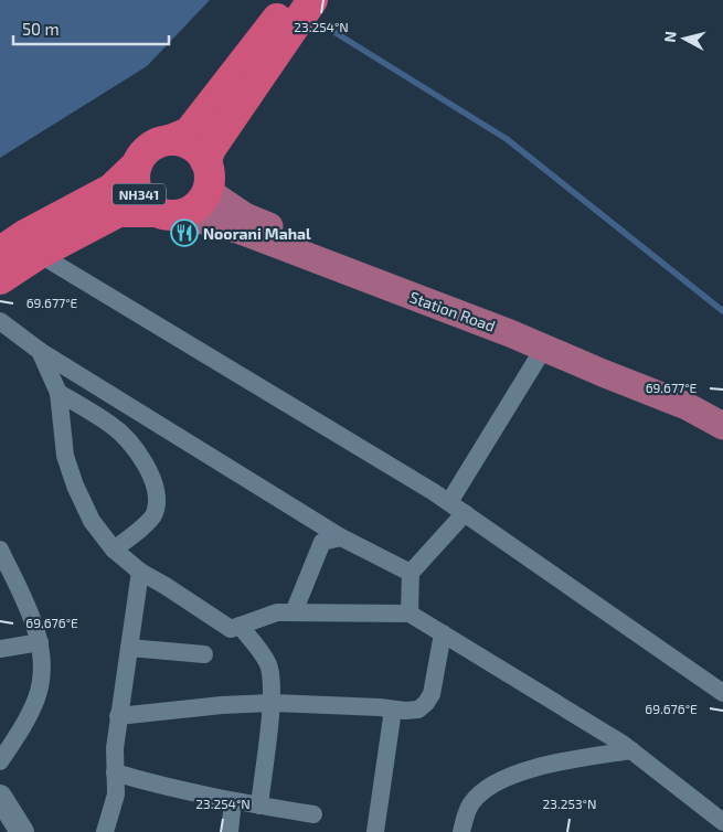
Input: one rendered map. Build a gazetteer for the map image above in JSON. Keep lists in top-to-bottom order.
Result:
{
  "streets": {
    "highway": ["NH341"],
    "main road": ["Station Road"]
  },
  "crossings": [
    ["NH341", "Station Road"]
  ],
  "places": {
    "restaurant": ["Noorani Mahal"]
  },
  "scale_bar": "50 m",
  "north": "left",
  "coordinates": [
    "23.254°N",
    "69.677°E",
    "69.676°E",
    "23.253°N"
  ]
}
